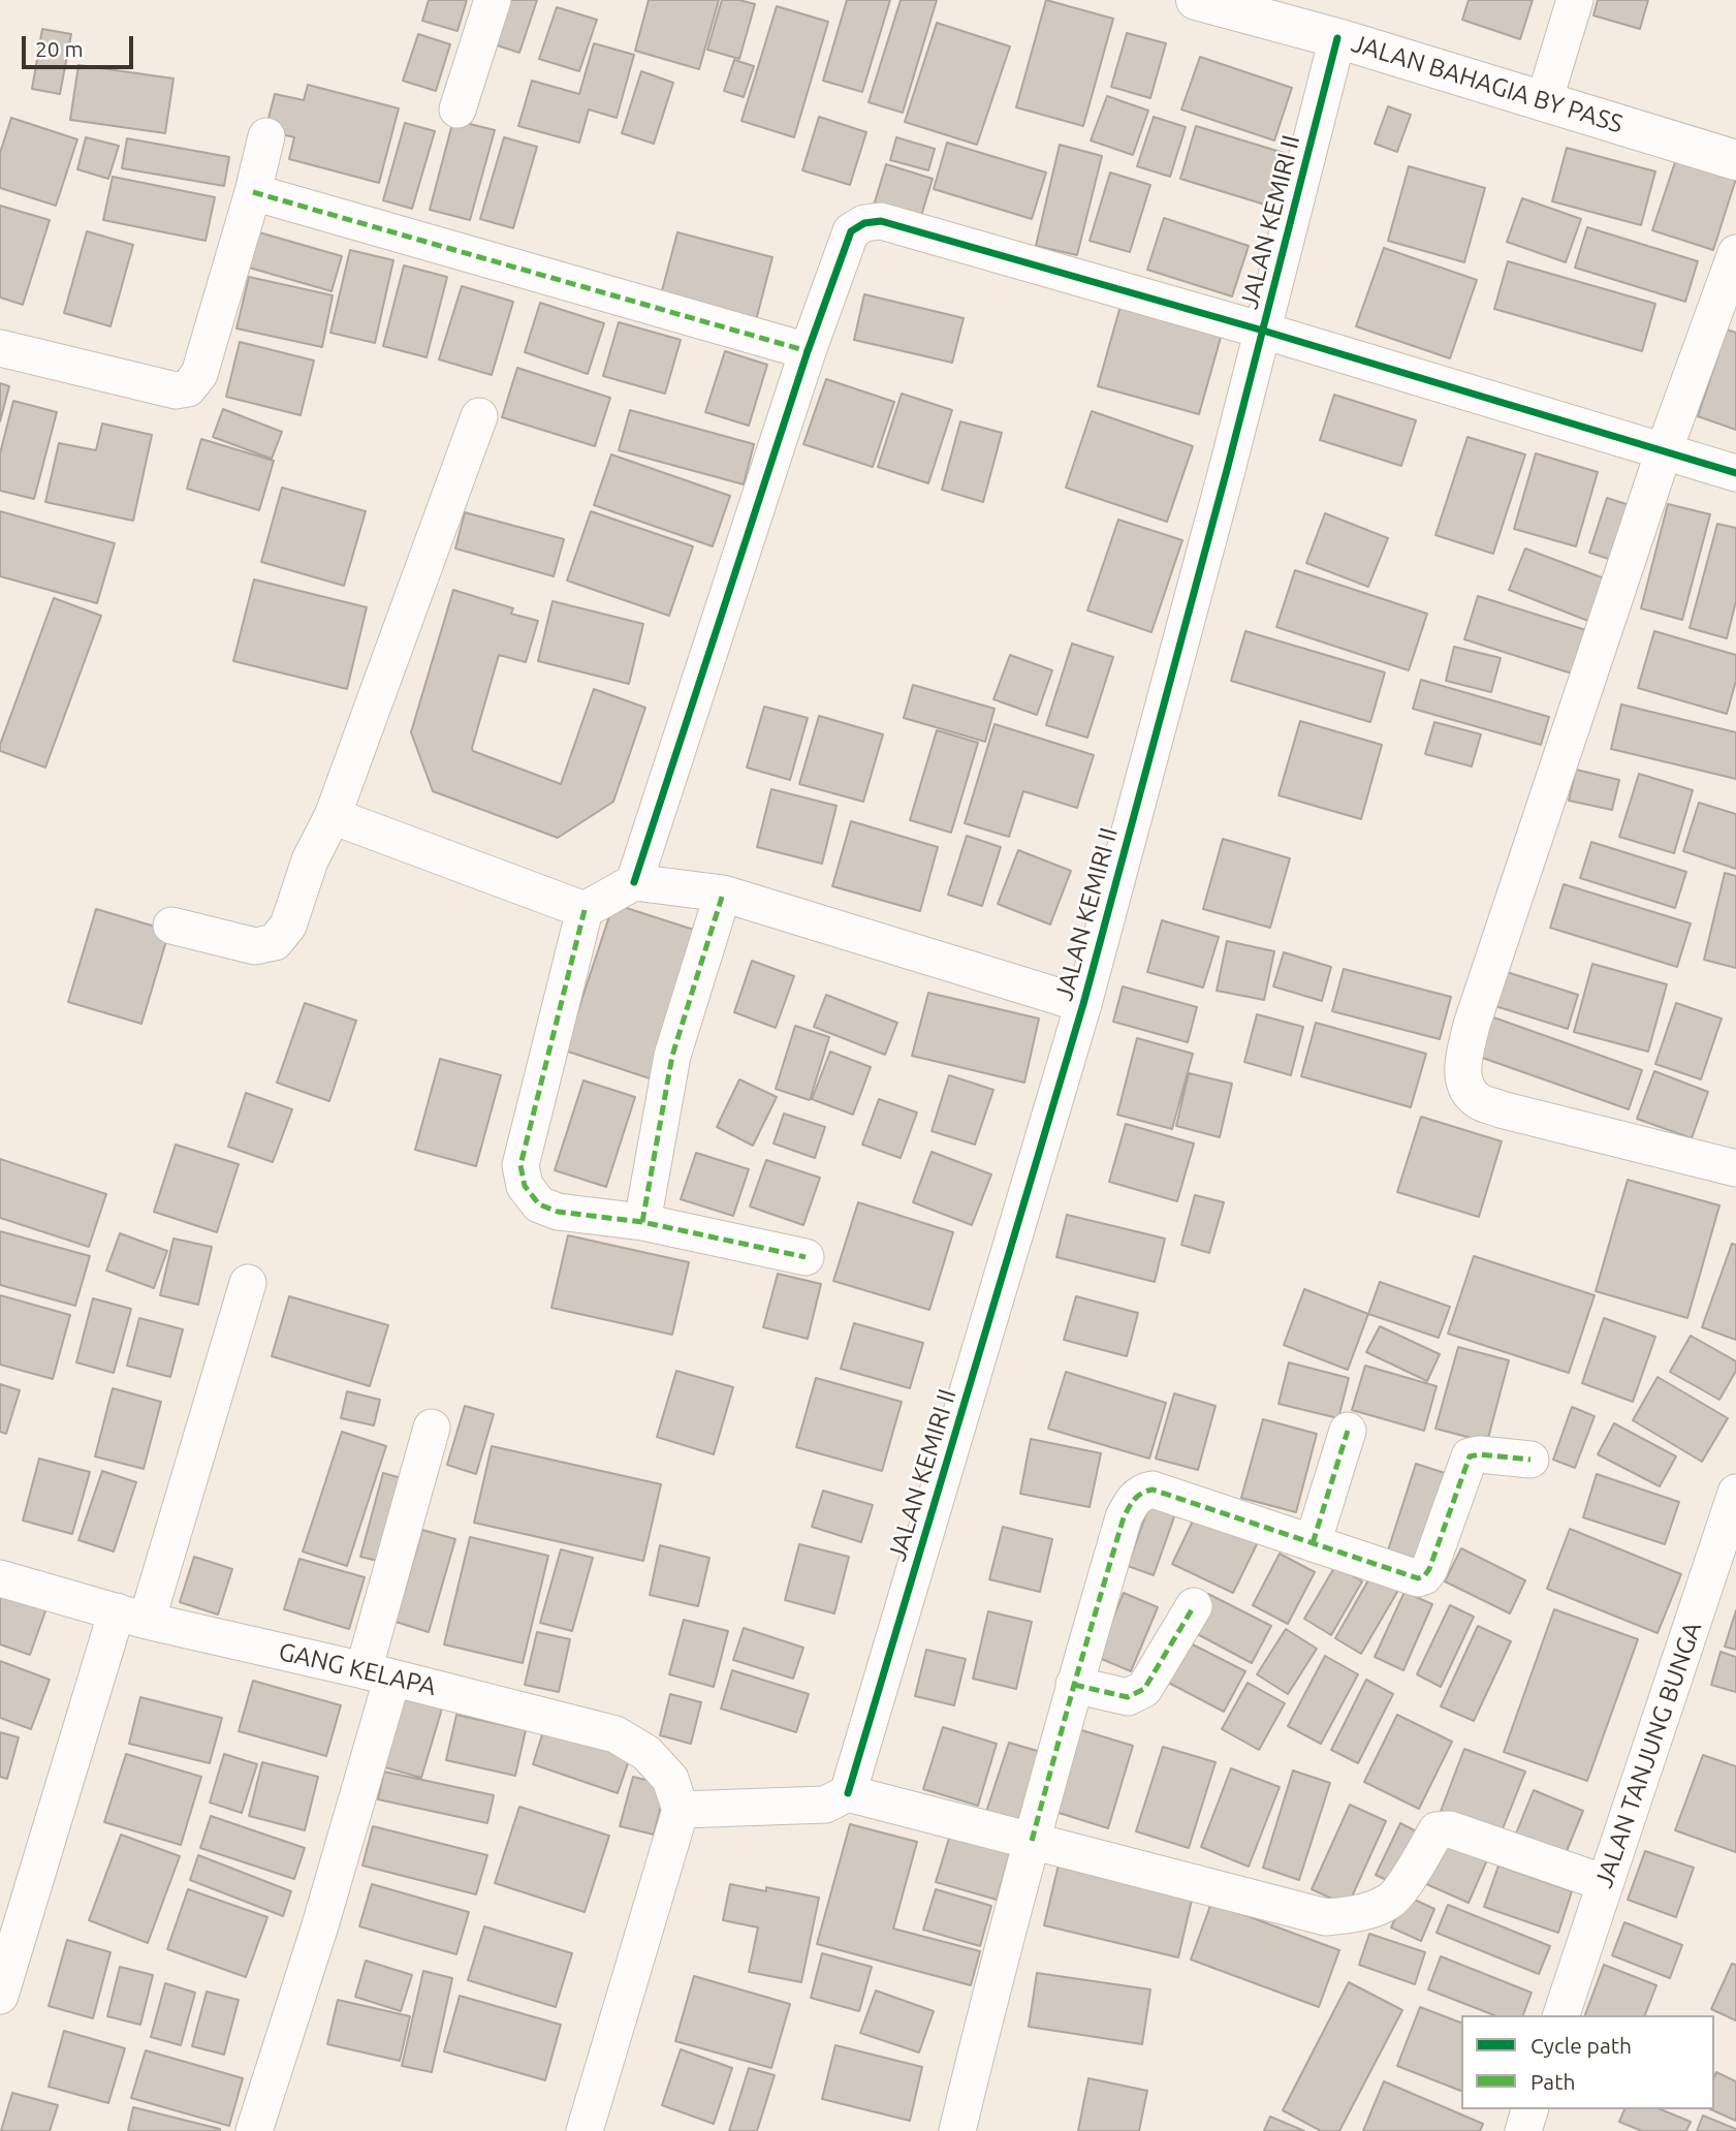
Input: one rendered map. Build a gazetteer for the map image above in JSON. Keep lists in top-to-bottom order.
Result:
{
  "streets": {
    "main road": ["JALAN BAHAGIA BY PASS"],
    "street": ["JALAN KEMIRI II", "GANG KELAPA", "JALAN TANJUNG BUNGA"]
  },
  "crossings": [
    ["JALAN BAHAGIA BY PASS", "JALAN KEMIRI II"]
  ],
  "legend": ["Cycle path", "Path"],
  "scale_bar": "20 m"
}
